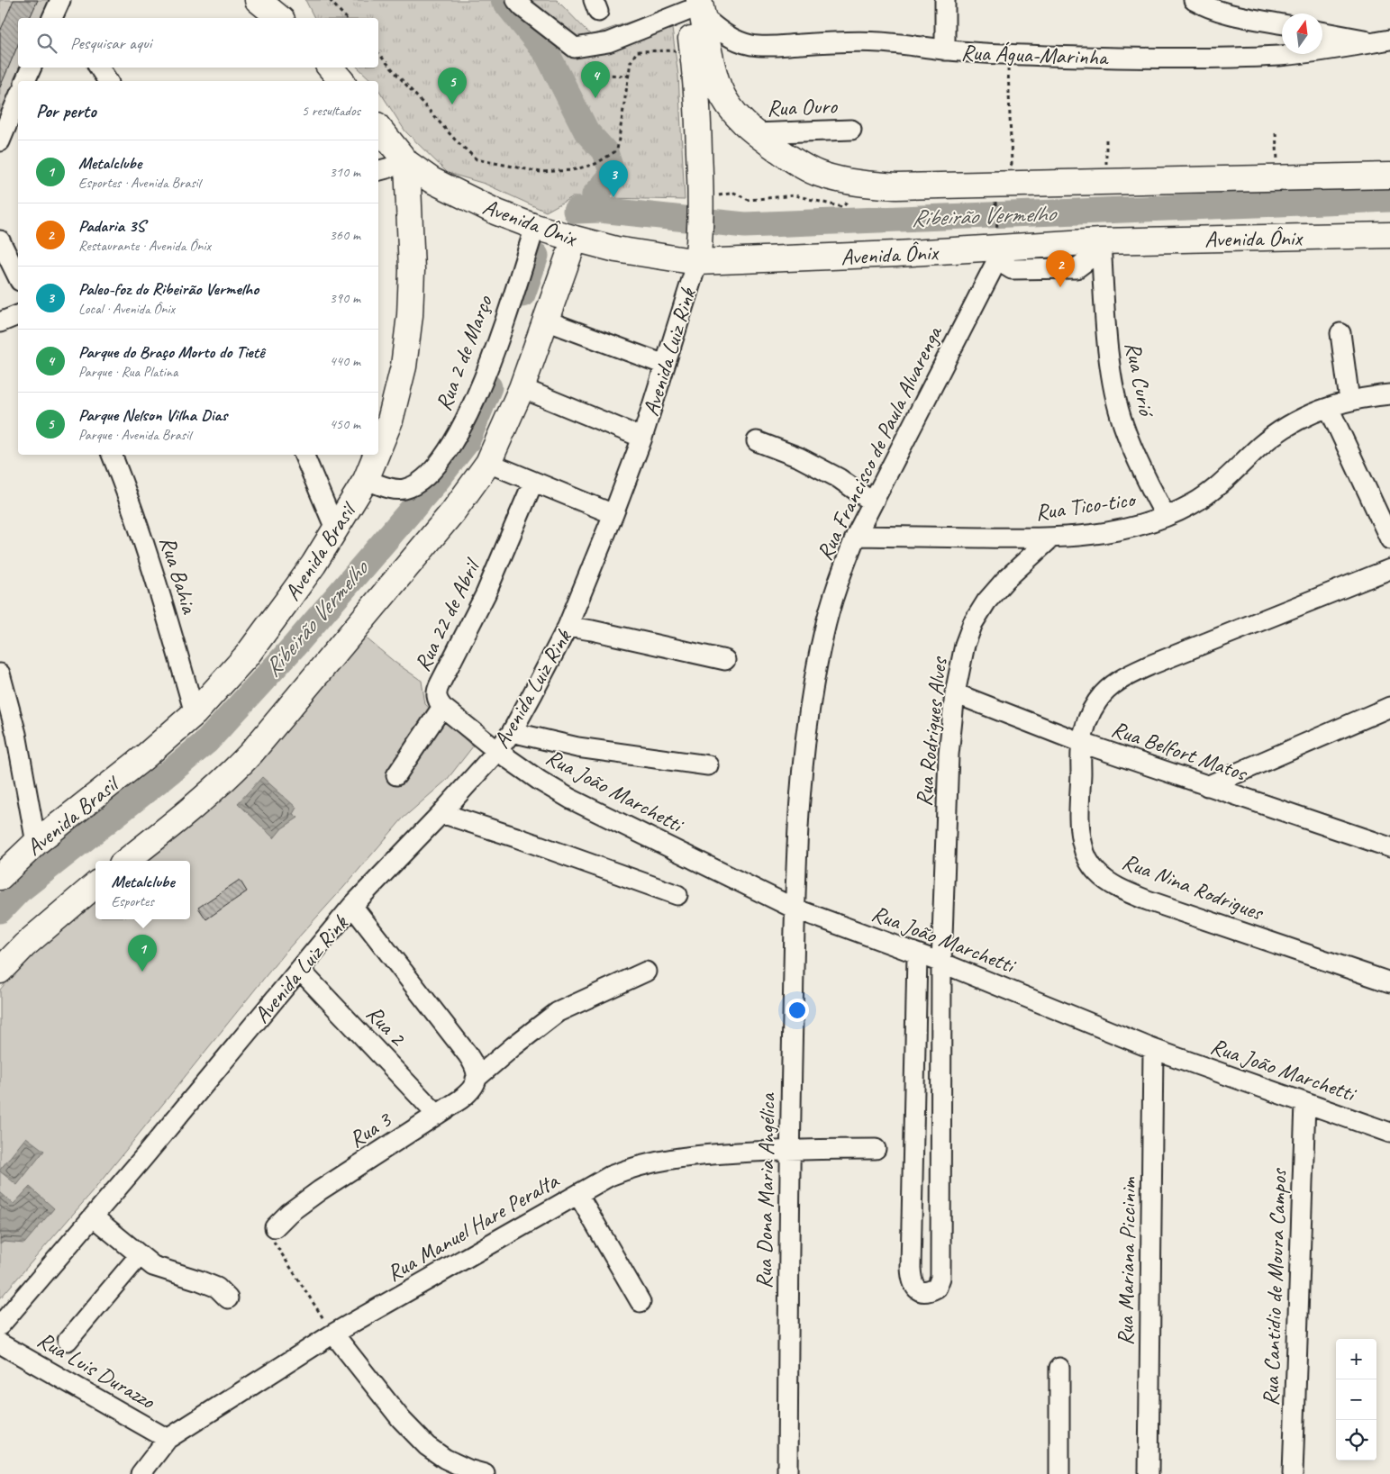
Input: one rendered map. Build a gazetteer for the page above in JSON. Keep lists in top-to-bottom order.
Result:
{
  "streets": {
    "main road": ["Avenida Ônix", "Avenida Luiz Rink", "Avenida Brasil"],
    "street": [
      "Rua Água-Marinha",
      "Rua Ouro",
      "Rua 2 de Março",
      "Rua Curió",
      "Rua Francisco de Paula Alvarenga",
      "Rua Tico-tico",
      "Rua Bahia",
      "Rua 22 de Abril",
      "Rua Rodrigues Alves",
      "Rua Belfort Matos",
      "Rua João Marchetti",
      "Rua Nina Rodrigues",
      "Rua 2",
      "Rua 3",
      "Rua Dona Maria Angélica",
      "Rua Manuel Hare Peralta",
      "Rua Mariana Piccinim",
      "Rua Cantidio de Moura Campos",
      "Rua Luis Durazzo"
    ]
  },
  "crossings": [
    ["Rua Água-Marinha", "Avenida Luiz Rink"],
    ["Avenida Ônix", "Avenida Luiz Rink"],
    ["Avenida Ônix", "Rua 2 de Março"],
    ["Avenida Ônix", "Rua Curió"],
    ["Avenida Ônix", "Rua Francisco de Paula Alvarenga"],
    ["Avenida Ônix", "Avenida Brasil"],
    ["Avenida Luiz Rink", "Rua 22 de Abril"],
    ["Avenida Luiz Rink", "Rua João Marchetti"],
    ["Avenida Luiz Rink", "Rua 2"],
    ["Rua 2 de Março", "Avenida Brasil"],
    ["Rua Curió", "Rua Tico-tico"],
    ["Rua Francisco de Paula Alvarenga", "Rua Tico-tico"],
    ["Rua Francisco de Paula Alvarenga", "Rua João Marchetti"],
    ["Rua Francisco de Paula Alvarenga", "Rua Dona Maria Angélica"],
    ["Rua Tico-tico", "Rua Rodrigues Alves"],
    ["Avenida Brasil", "Rua Bahia"],
    ["Rua 22 de Abril", "Rua João Marchetti"],
    ["Rua Rodrigues Alves", "Rua Belfort Matos"],
    ["Rua Rodrigues Alves", "Rua João Marchetti"],
    ["Rua Belfort Matos", "Rua Nina Rodrigues"],
    ["Rua João Marchetti", "Rua Dona Maria Angélica"],
    ["Rua João Marchetti", "Rua Mariana Piccinim"],
    ["Rua João Marchetti", "Rua Cantidio de Moura Campos"],
    ["Rua 2", "Rua 3"],
    ["Rua Dona Maria Angélica", "Rua Manuel Hare Peralta"],
    ["Rua Manuel Hare Peralta", "Rua Luis Durazzo"]
  ],
  "water": ["Ribeirão Vermelho"],
  "north": "top",
  "page": {
    "search": "Pesquisar aqui",
    "pins": [
      "4",
      "5",
      "3",
      "2",
      "1"
    ],
    "heading": ["Por perto", "5 resultados"],
    "list": [
      {
        "mark": "1",
        "name": "Metalclube",
        "note": "Esportes · Avenida Brasil",
        "value": "310 m"
      },
      {
        "mark": "2",
        "name": "Padaria 3S",
        "note": "Restaurante · Avenida Ônix",
        "value": "360 m"
      },
      {
        "mark": "3",
        "name": "Paleo-foz do Ribeirão Vermelho",
        "note": "Local · Avenida Ônix",
        "value": "390 m"
      },
      {
        "mark": "4",
        "name": "Parque do Braço Morto do Tietê",
        "note": "Parque · Rua Platina",
        "value": "440 m"
      },
      {
        "mark": "5",
        "name": "Parque Nelson Vilha Dias",
        "note": "Parque · Avenida Brasil",
        "value": "450 m"
      }
    ],
    "popup": ["Metalclube", "Esportes"],
    "map_buttons": ["+", "−"]
  }
}
